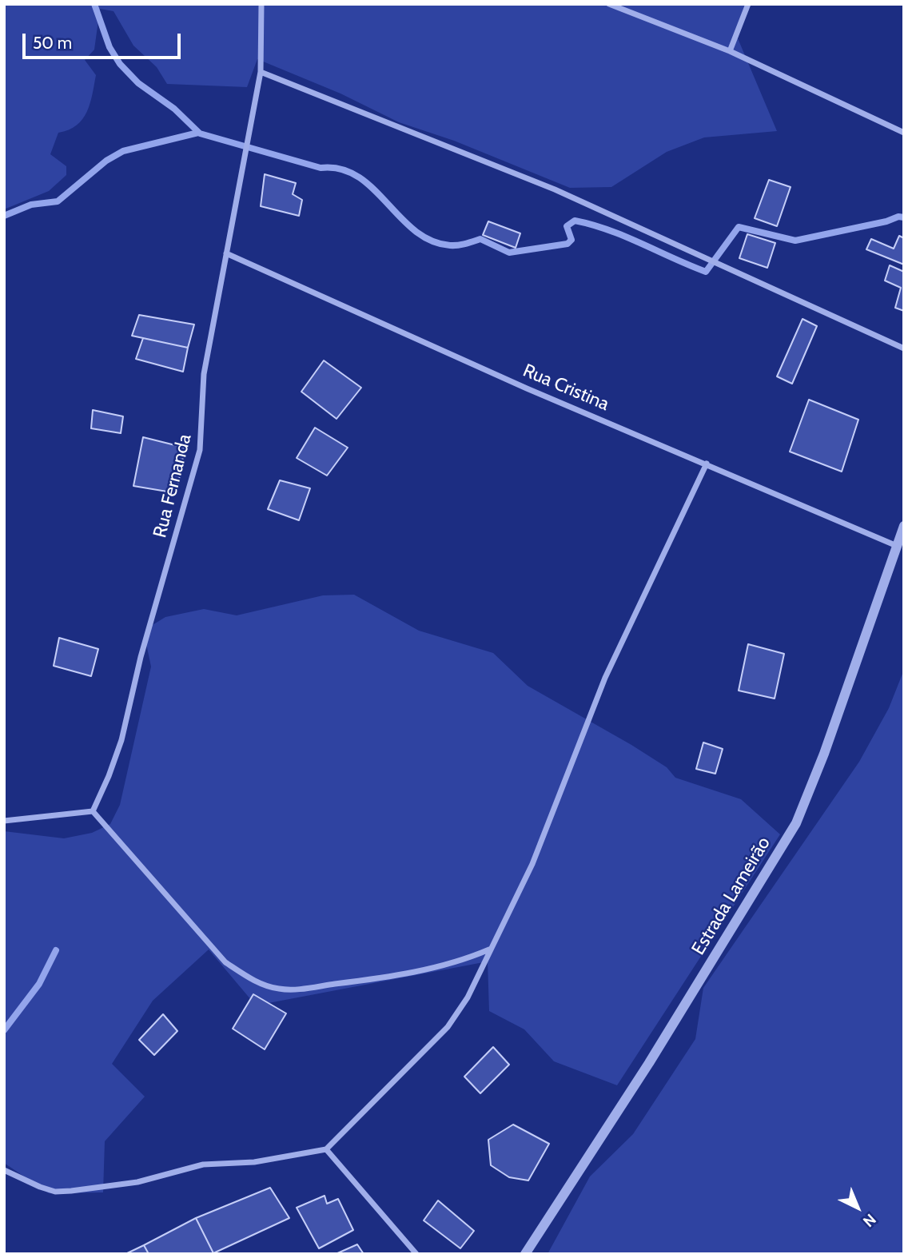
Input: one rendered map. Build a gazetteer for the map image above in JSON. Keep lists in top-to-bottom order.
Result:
{
  "streets": {
    "street": ["Rua Cristina", "Rua Fernanda", "Estrada Lameirão"]
  },
  "crossings": [
    ["Rua Cristina", "Rua Fernanda"],
    ["Rua Cristina", "Estrada Lameirão"]
  ],
  "scale_bar": "50 m",
  "north": "bottom right"
}
